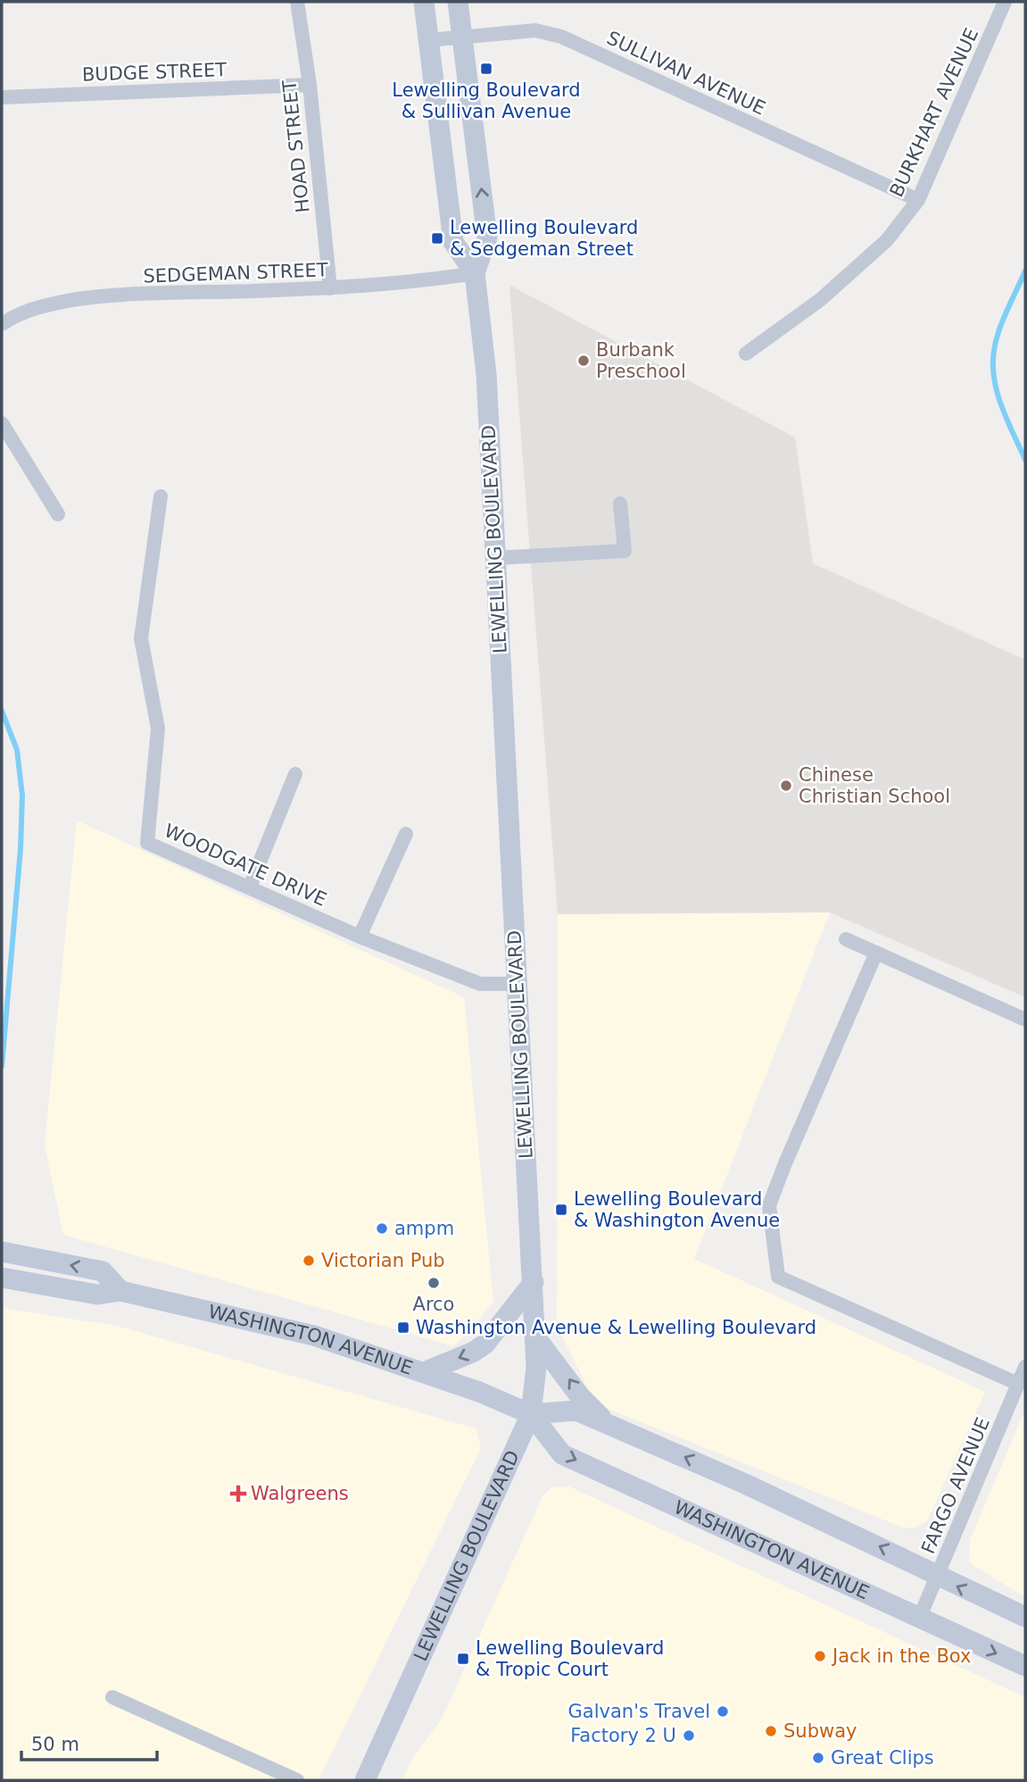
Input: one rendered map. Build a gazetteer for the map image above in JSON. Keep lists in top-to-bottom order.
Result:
{
  "streets": {
    "main road": ["LEWELLING BOULEVARD", "WASHINGTON AVENUE"],
    "street": [
      "BUDGE STREET",
      "SULLIVAN AVENUE",
      "BURKHART AVENUE",
      "HOAD STREET",
      "SEDGEMAN STREET",
      "WOODGATE DRIVE",
      "FARGO AVENUE"
    ]
  },
  "crossings": [
    ["BUDGE STREET", "HOAD STREET"],
    ["SULLIVAN AVENUE", "BURKHART AVENUE"],
    ["SULLIVAN AVENUE", "LEWELLING BOULEVARD"],
    ["HOAD STREET", "SEDGEMAN STREET"],
    ["SEDGEMAN STREET", "LEWELLING BOULEVARD"],
    ["LEWELLING BOULEVARD", "WOODGATE DRIVE"],
    ["LEWELLING BOULEVARD", "WASHINGTON AVENUE"],
    ["WASHINGTON AVENUE", "FARGO AVENUE"]
  ],
  "places": {
    "transit": [
      "Lewelling Boulevard & Sullivan Avenue",
      "Lewelling Boulevard & Sedgeman Street",
      "Lewelling Boulevard & Washington Avenue",
      "Washington Avenue & Lewelling Boulevard",
      "Lewelling Boulevard & Tropic Court"
    ],
    "other": [
      "Burbank Preschool",
      "Chinese Christian School",
      "ampm",
      "Victorian Pub",
      "Arco",
      "Jack in the Box",
      "Galvan's Travel",
      "Subway",
      "Factory 2 U",
      "Great Clips"
    ],
    "health": ["Walgreens"]
  },
  "scale_bar": "50 m"
}
